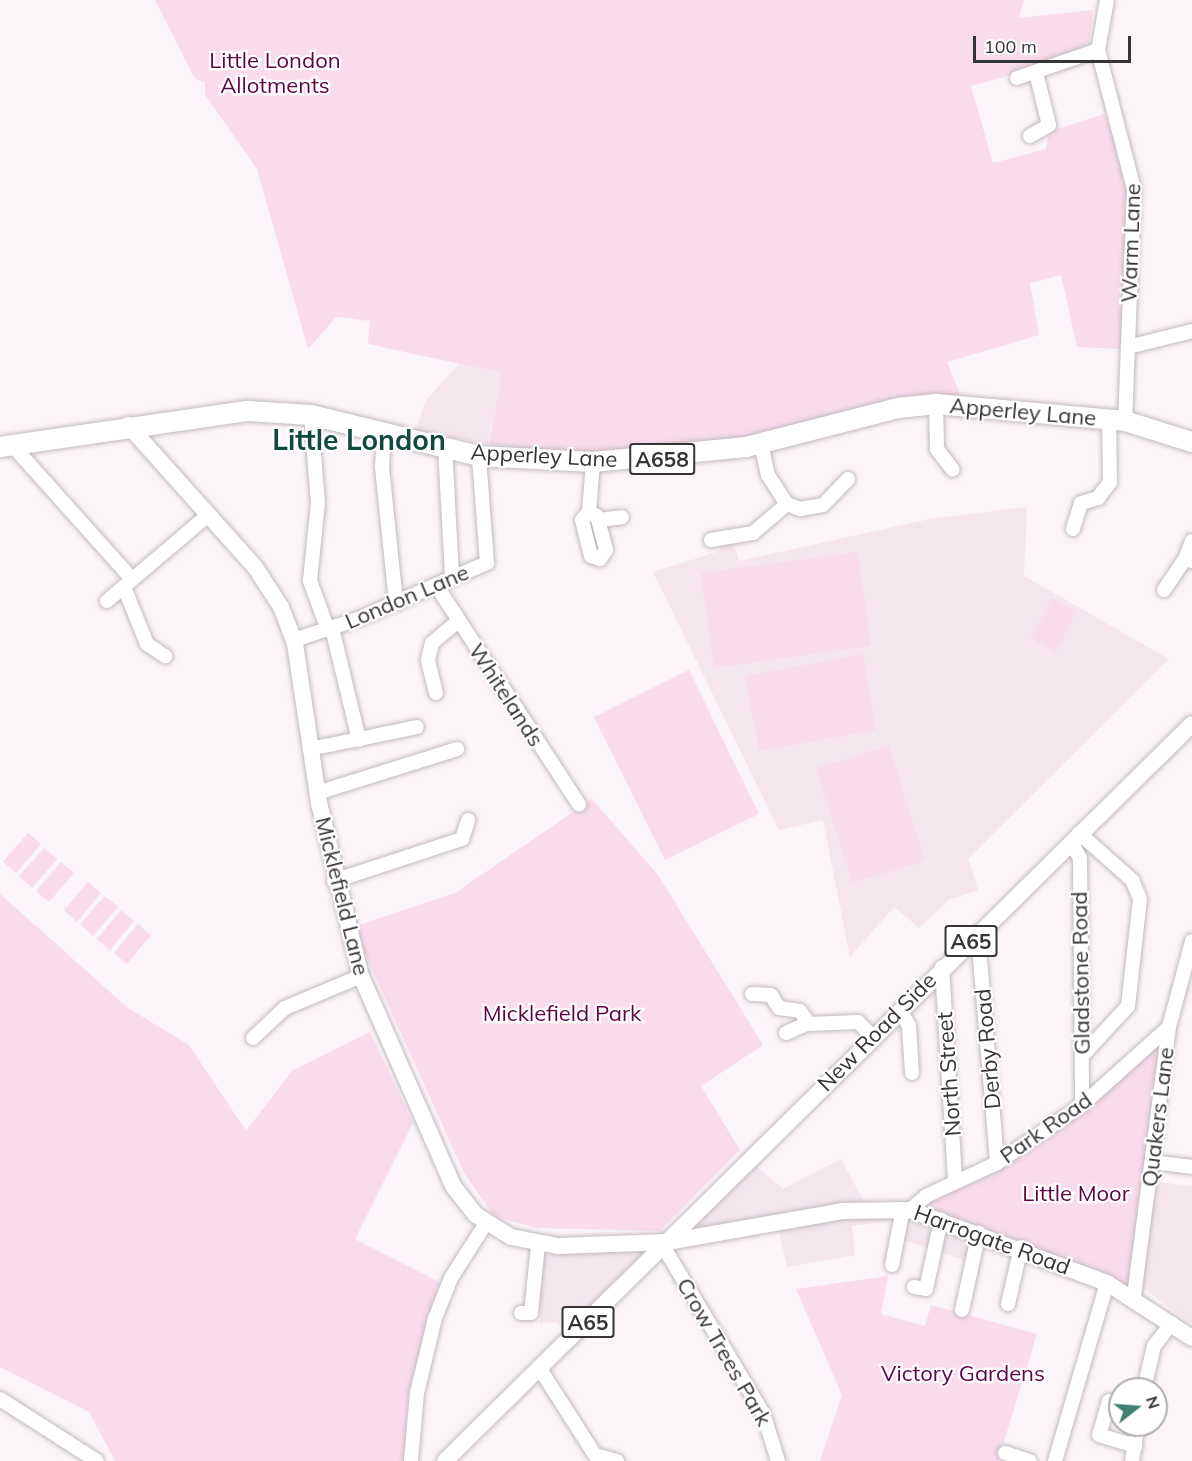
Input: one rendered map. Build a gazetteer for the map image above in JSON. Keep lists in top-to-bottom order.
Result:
{
  "streets": {
    "highway": ["Apperley Lane", "A658"],
    "main road": [
      "Micklefield Lane",
      "A65",
      "New Road Side",
      "Harrogate Road"
    ],
    "street": [
      "Warm Lane",
      "London Lane",
      "Whitelands",
      "Gladstone Road",
      "Derby Road",
      "North Street",
      "Quakers Lane",
      "Park Road",
      "Crow Trees Park"
    ]
  },
  "crossings": [
    ["Warm Lane", "Apperley Lane"],
    ["Apperley Lane", "London Lane"],
    ["Apperley Lane", "Micklefield Lane"],
    ["London Lane", "Whitelands"],
    ["London Lane", "Micklefield Lane"],
    ["Micklefield Lane", "A65"],
    ["Micklefield Lane", "New Road Side"],
    ["Micklefield Lane", "Harrogate Road"],
    ["Micklefield Lane", "Crow Trees Park"],
    ["A65", "New Road Side"],
    ["A65", "Harrogate Road"],
    ["A65", "Crow Trees Park"],
    ["Gladstone Road", "New Road Side"],
    ["Gladstone Road", "Park Road"],
    ["New Road Side", "Derby Road"],
    ["New Road Side", "North Street"],
    ["New Road Side", "Harrogate Road"],
    ["New Road Side", "Crow Trees Park"],
    ["Derby Road", "Park Road"],
    ["North Street", "Park Road"],
    ["Quakers Lane", "Park Road"],
    ["Quakers Lane", "Harrogate Road"],
    ["Park Road", "Harrogate Road"],
    ["Harrogate Road", "Crow Trees Park"]
  ],
  "districts": ["Little London"],
  "parks": [
    "Little London Allotments",
    "Micklefield Park",
    "Little Moor",
    "Victory Gardens"
  ],
  "scale_bar": "100 m",
  "north": "right"
}
